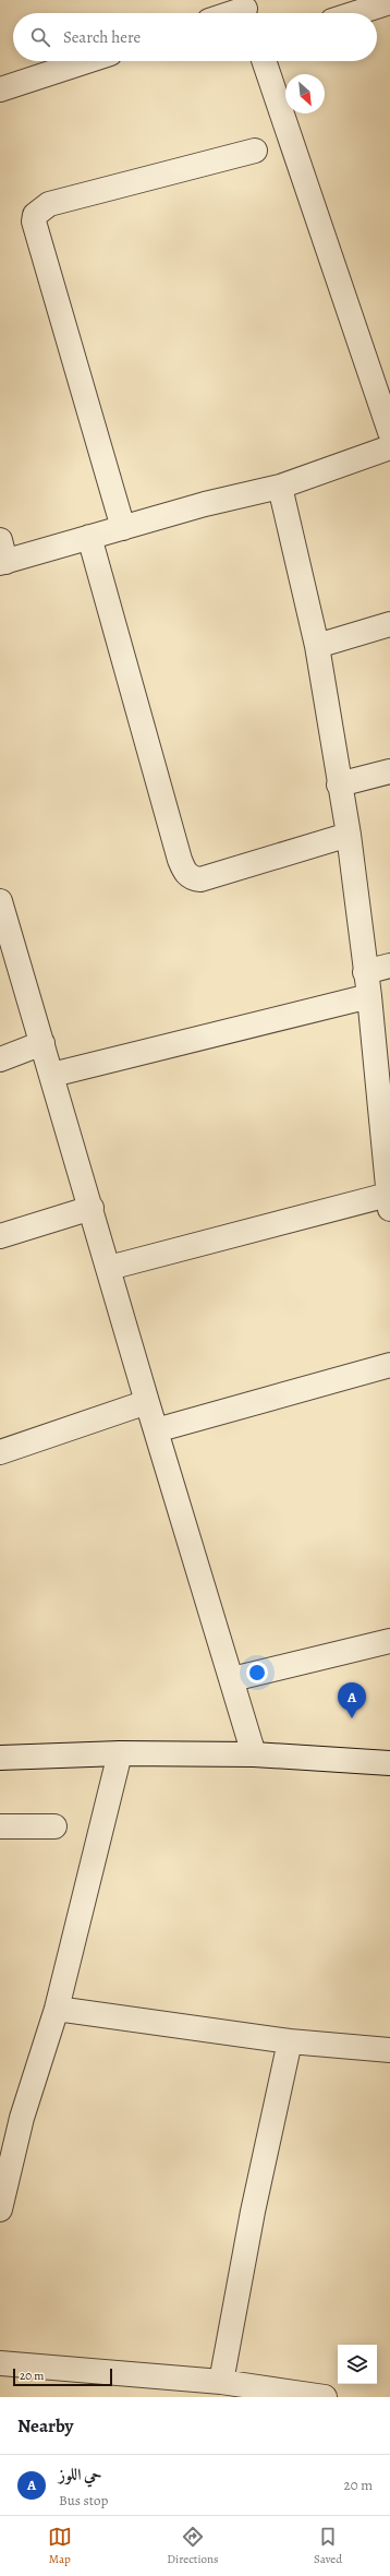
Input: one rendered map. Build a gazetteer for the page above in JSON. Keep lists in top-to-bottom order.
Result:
{
  "scale_bar": "20 m",
  "north": "bottom right",
  "page": {
    "search": "Search here",
    "pins": "A",
    "scale": "20 m",
    "heading": "Nearby",
    "list": [
      {
        "mark": "A",
        "name": "حي اللوز",
        "note": "Bus stop",
        "value": "20 m"
      }
    ],
    "nav": ["Map", "Directions", "Saved"]
  }
}
